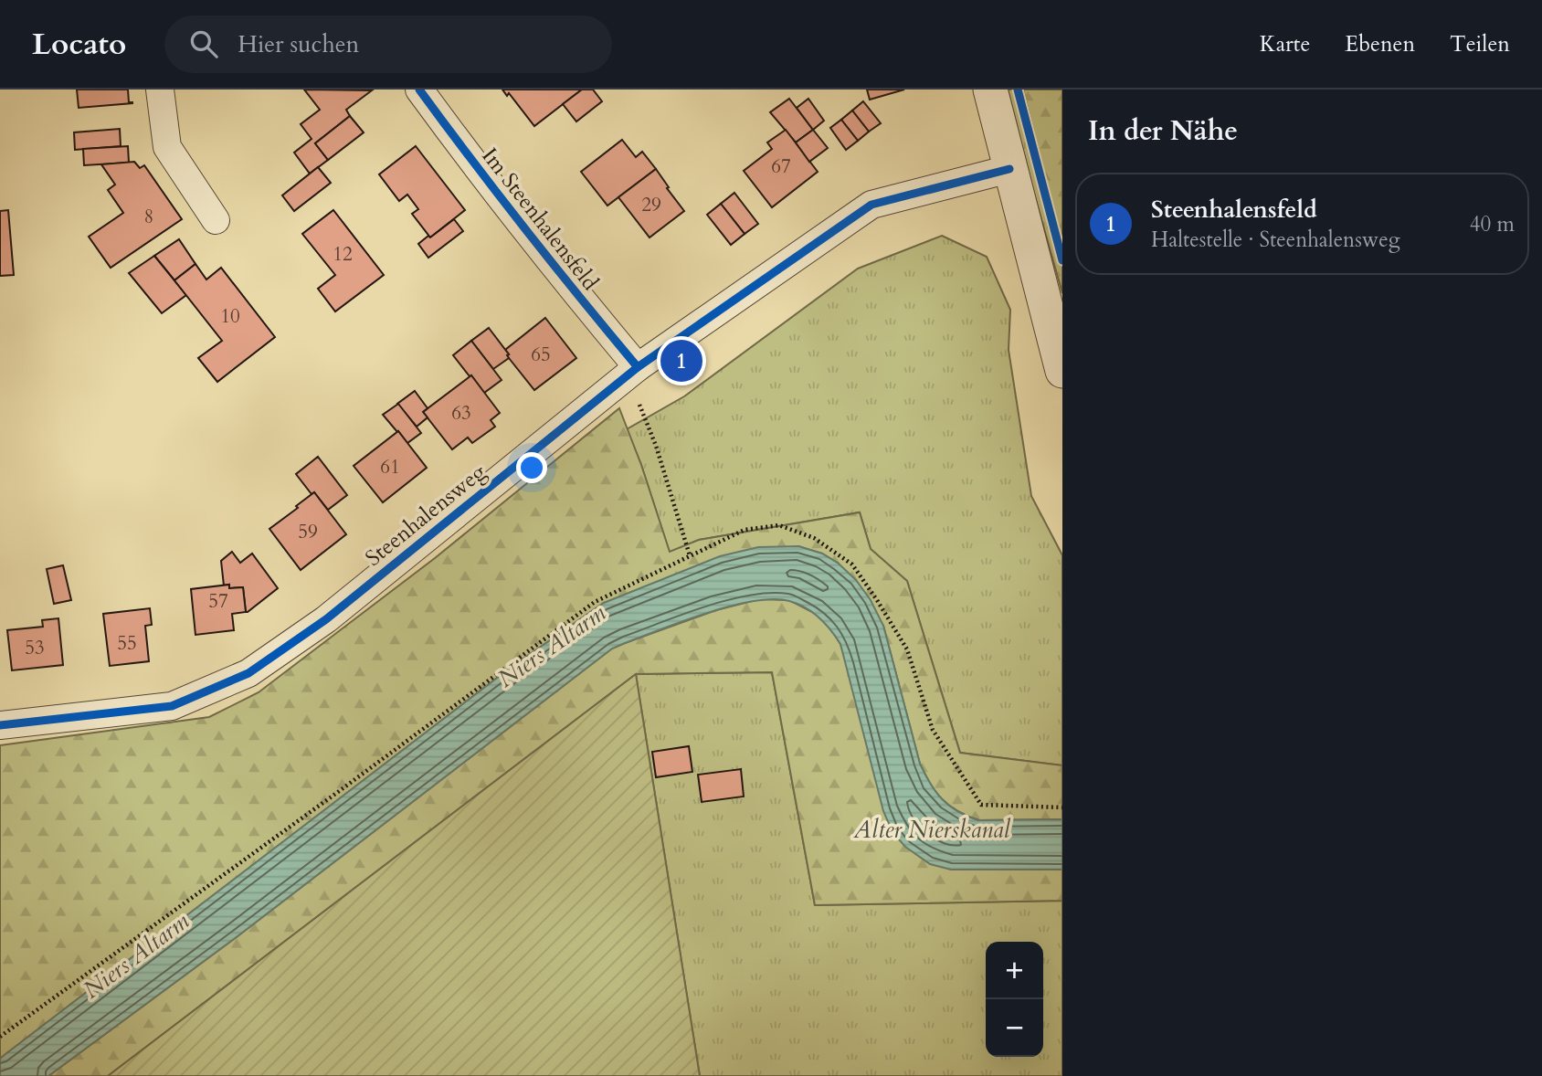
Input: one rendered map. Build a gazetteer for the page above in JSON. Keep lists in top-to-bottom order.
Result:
{
  "streets": {
    "street": ["Im Steenhalensfeld", "Steenhalensweg"]
  },
  "crossings": [
    ["Im Steenhalensfeld", "Steenhalensweg"]
  ],
  "water": ["Niers Altarm", "Alter Nierskanal"],
  "house_numbers": [
    "67",
    "29",
    "8",
    "12",
    "10",
    "65",
    "63",
    "61",
    "59",
    "57",
    "55",
    "53"
  ],
  "page": {
    "header": "Locato",
    "search": "Hier suchen",
    "nav": ["Karte", "Ebenen", "Teilen"],
    "heading": "In der Nähe",
    "list": [
      {
        "mark": "1",
        "name": "Steenhalensfeld",
        "note": "Haltestelle · Steenhalensweg",
        "value": "40 m"
      }
    ],
    "pins": "1",
    "map_buttons": ["+", "−"]
  }
}
